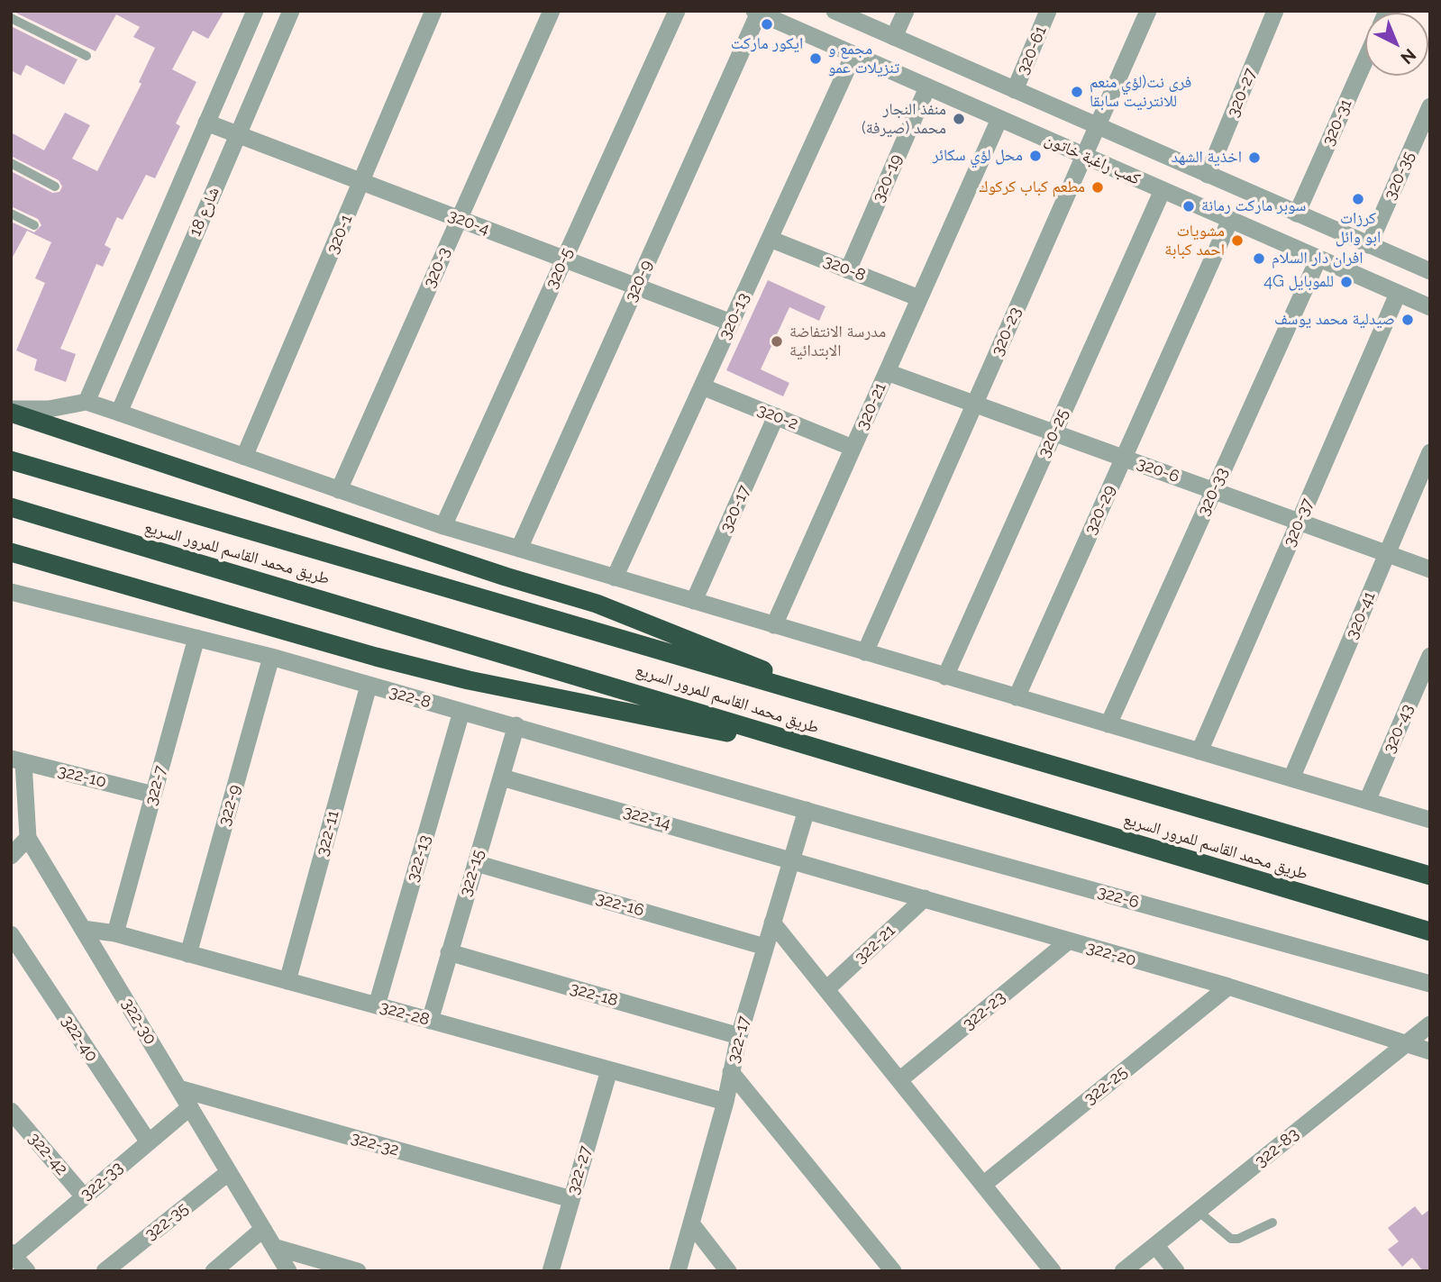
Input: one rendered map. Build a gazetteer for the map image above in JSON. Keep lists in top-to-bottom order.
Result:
{
  "streets": {
    "highway": ["طريق محمد القاسم للمرور السريع"],
    "street": [
      "320-61",
      "320-27",
      "320-31",
      "كمب راغبة خاتون",
      "320-35",
      "320-19",
      "شارع 18",
      "320-4",
      "320-1",
      "320-3",
      "320-5",
      "320-8",
      "320-9",
      "320-13",
      "320-23",
      "320-21",
      "320-2",
      "320-25",
      "320-6",
      "320-33",
      "320-17",
      "320-29",
      "320-37",
      "320-41",
      "322-8",
      "320-43",
      "322-10",
      "322-7",
      "322-9",
      "322-14",
      "322-11",
      "322-13",
      "322-15",
      "322-6",
      "322-16",
      "322-21",
      "322-20",
      "322-18",
      "322-23",
      "322-28",
      "322-30",
      "322-40",
      "322-17",
      "322-25",
      "322-32",
      "322-83",
      "322-42",
      "322-27",
      "322-33",
      "322-35"
    ]
  },
  "crossings": [
    ["320-61", "كمب راغبة خاتون"],
    ["320-27", "كمب راغبة خاتون"],
    ["320-31", "كمب راغبة خاتون"],
    ["كمب راغبة خاتون", "320-35"],
    ["كمب راغبة خاتون", "320-19"],
    ["كمب راغبة خاتون", "320-9"],
    ["كمب راغبة خاتون", "320-13"],
    ["كمب راغبة خاتون", "320-23"],
    ["كمب راغبة خاتون", "320-21"],
    ["كمب راغبة خاتون", "320-25"],
    ["كمب راغبة خاتون", "320-33"],
    ["كمب راغبة خاتون", "320-29"],
    ["كمب راغبة خاتون", "320-37"],
    ["320-19", "320-8"],
    ["شارع 18", "320-4"],
    ["320-4", "320-1"],
    ["320-4", "320-3"],
    ["320-4", "320-5"],
    ["320-4", "320-9"],
    ["320-4", "320-13"],
    ["320-8", "320-13"],
    ["320-8", "320-21"],
    ["320-13", "320-2"],
    ["320-23", "320-6"],
    ["320-21", "320-2"],
    ["320-21", "320-6"],
    ["320-2", "320-17"],
    ["320-25", "320-6"],
    ["320-6", "320-33"],
    ["320-6", "320-29"],
    ["320-6", "320-37"],
    ["320-6", "320-41"],
    ["322-8", "322-7"],
    ["322-8", "322-9"],
    ["322-8", "322-11"],
    ["322-8", "322-13"],
    ["322-8", "322-15"],
    ["322-8", "322-6"],
    ["322-8", "322-17"],
    ["322-10", "322-7"],
    ["322-10", "322-30"],
    ["322-7", "322-28"],
    ["322-9", "322-28"],
    ["322-14", "322-15"],
    ["322-14", "322-20"],
    ["322-14", "322-17"],
    ["322-11", "322-28"],
    ["322-13", "322-28"],
    ["322-15", "322-16"],
    ["322-15", "322-18"],
    ["322-15", "322-28"],
    ["322-6", "322-17"],
    ["322-16", "322-17"],
    ["322-21", "322-20"],
    ["322-20", "322-23"],
    ["322-20", "322-17"],
    ["322-20", "322-25"],
    ["322-20", "322-83"],
    ["322-18", "322-17"],
    ["322-28", "322-30"],
    ["322-28", "322-17"],
    ["322-28", "322-27"],
    ["322-30", "322-32"],
    ["322-30", "322-33"],
    ["322-30", "322-35"],
    ["322-40", "322-33"],
    ["322-32", "322-27"],
    ["322-42", "322-33"]
  ],
  "places": [
    "ايكور ماركت",
    "مجمع و تنزيلات عمو",
    "فري نت(لؤي منعم للانترنيت سابقا",
    "منفذ النجار محمد (صيرفة)",
    "محل لؤي سكائر",
    "اخذية الشهد",
    "مطعم كباب كركوك",
    "كرزات ابو وائل",
    "سوبر ماركت رمانة",
    "مشويات احمد كبابة",
    "افران دار السلام",
    "4G للموبايل",
    "صيدلية محمد يوسف",
    "مدرسة الانتفاضة الابتدائية"
  ],
  "north": "bottom right"
}
